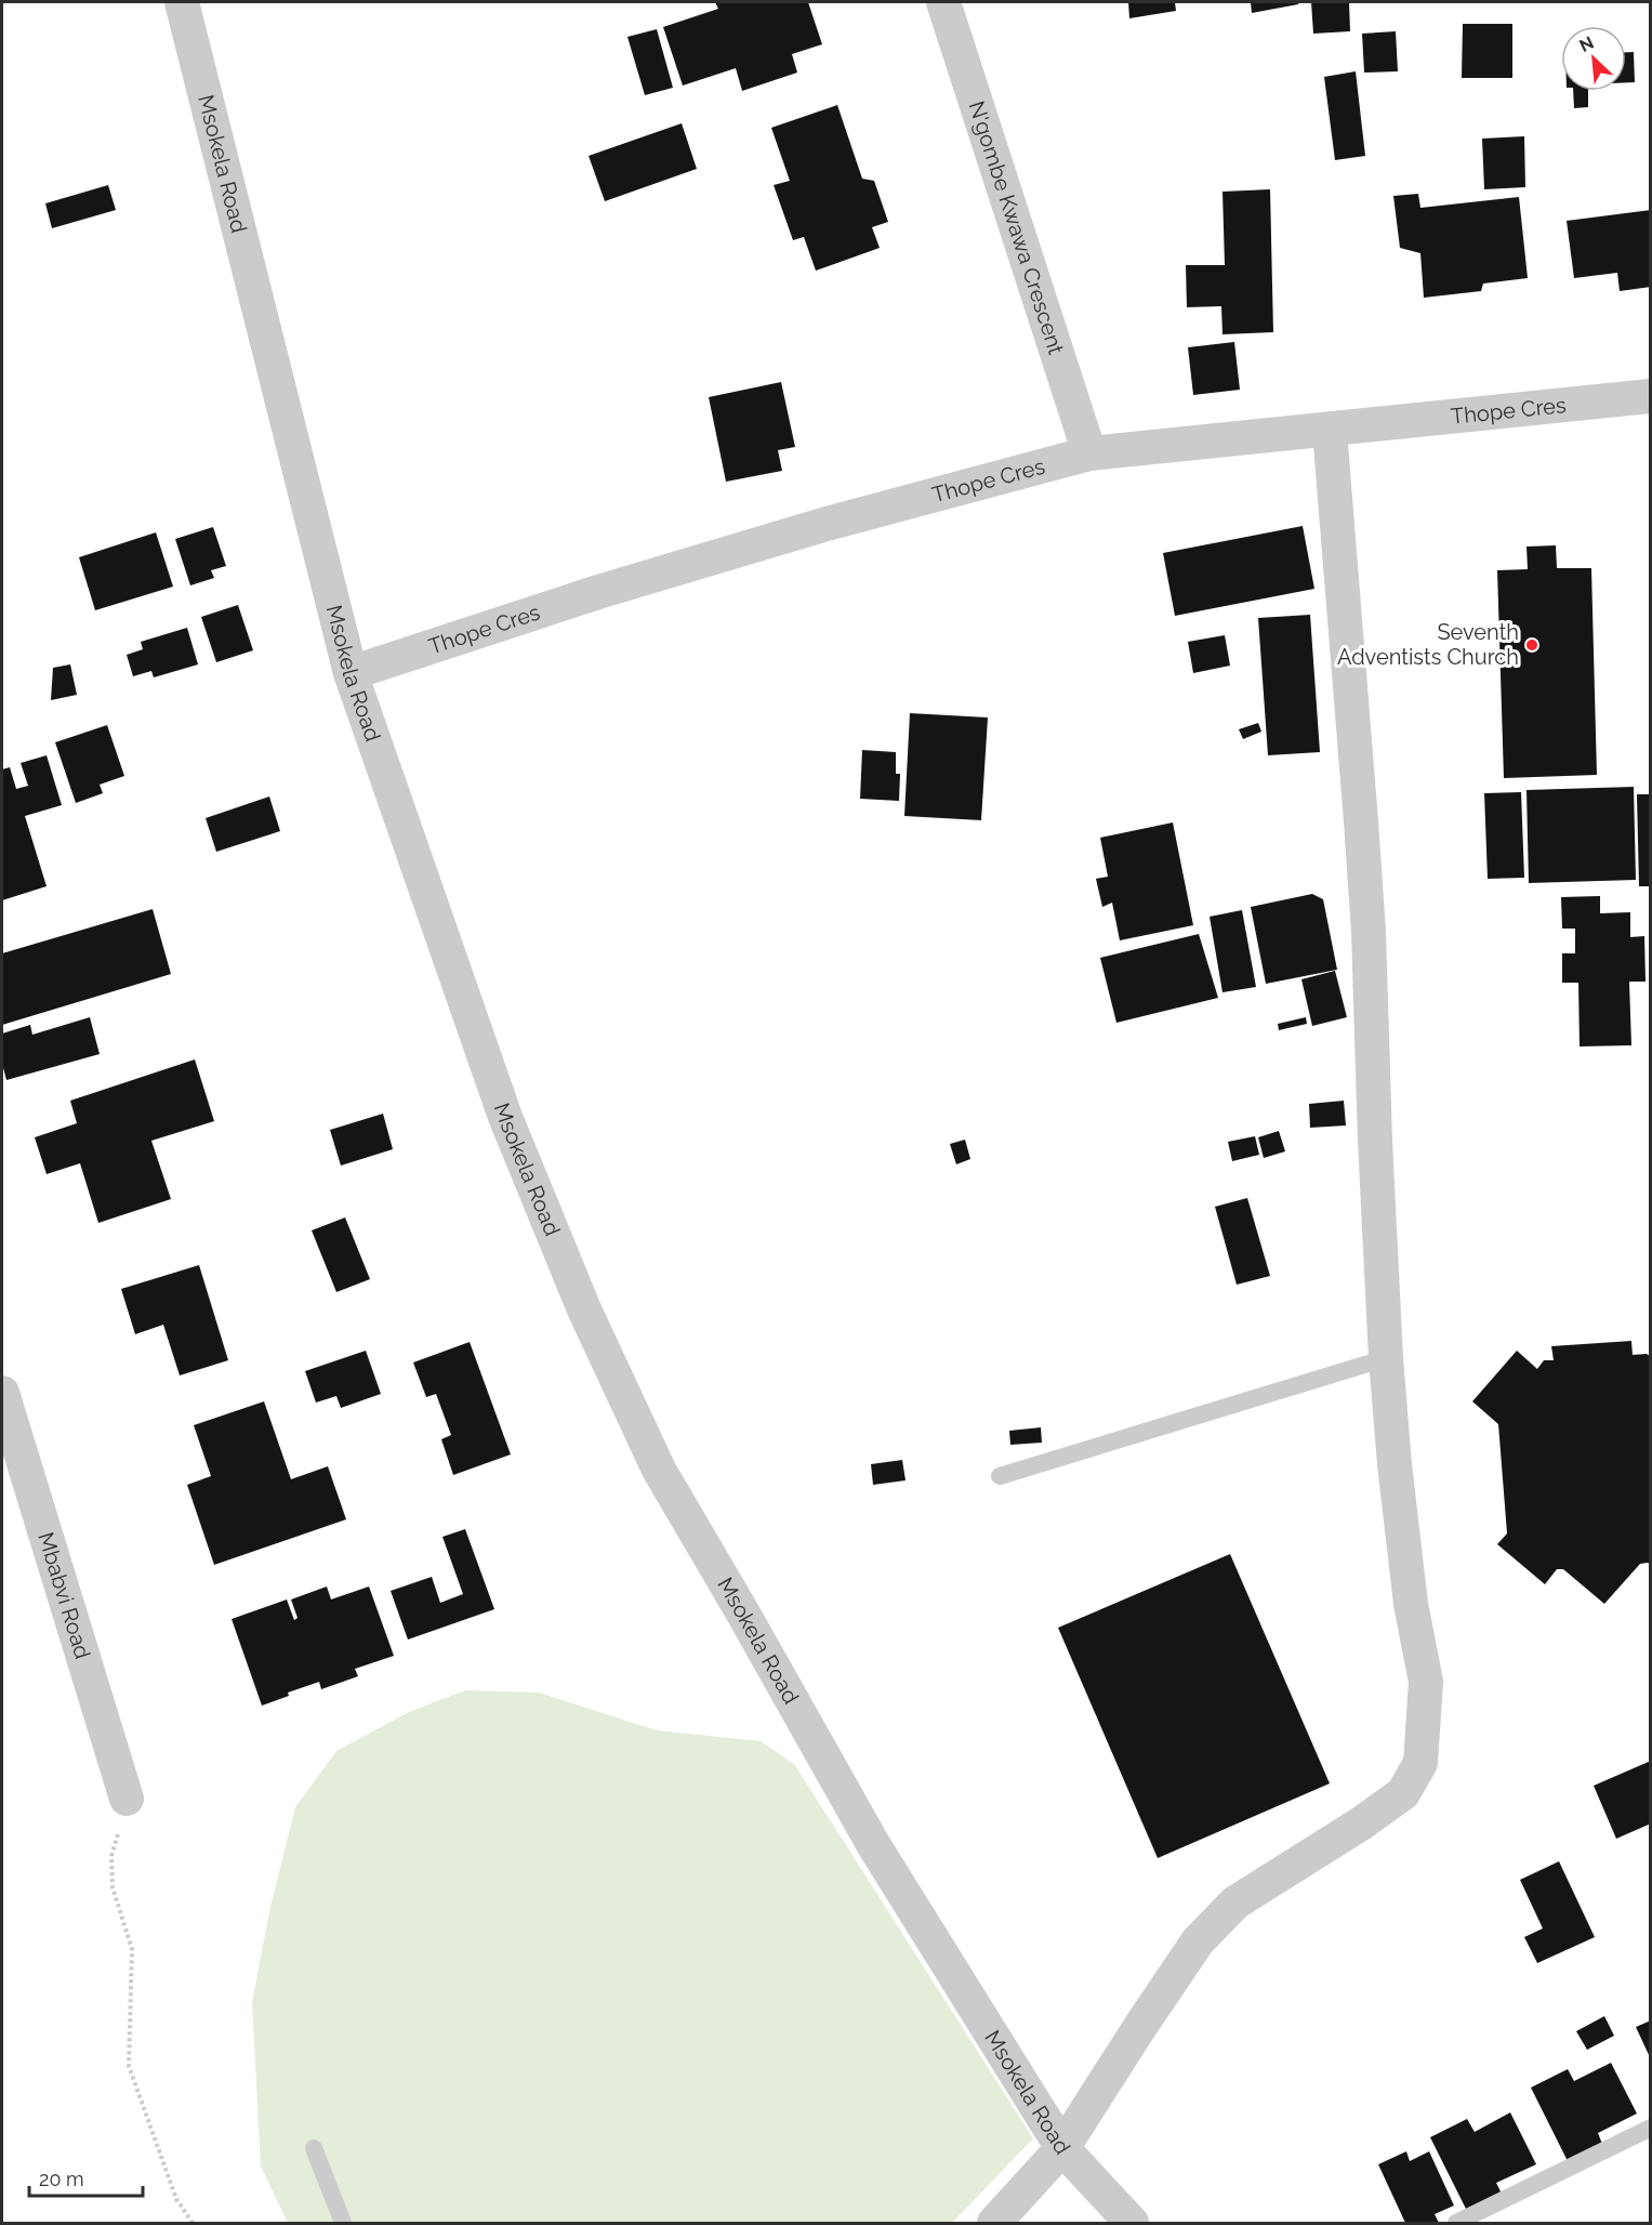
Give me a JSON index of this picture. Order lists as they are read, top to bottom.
{
  "streets": {
    "street": [
      "Msokela Road",
      "N'gombe Kwawa Crescent",
      "Thope Cres",
      "Mbabvi Road"
    ]
  },
  "crossings": [
    ["Msokela Road", "Thope Cres"],
    ["N'gombe Kwawa Crescent", "Thope Cres"]
  ],
  "places": ["Seventh Adventists Church"],
  "scale_bar": "20 m",
  "north": "top left"
}
